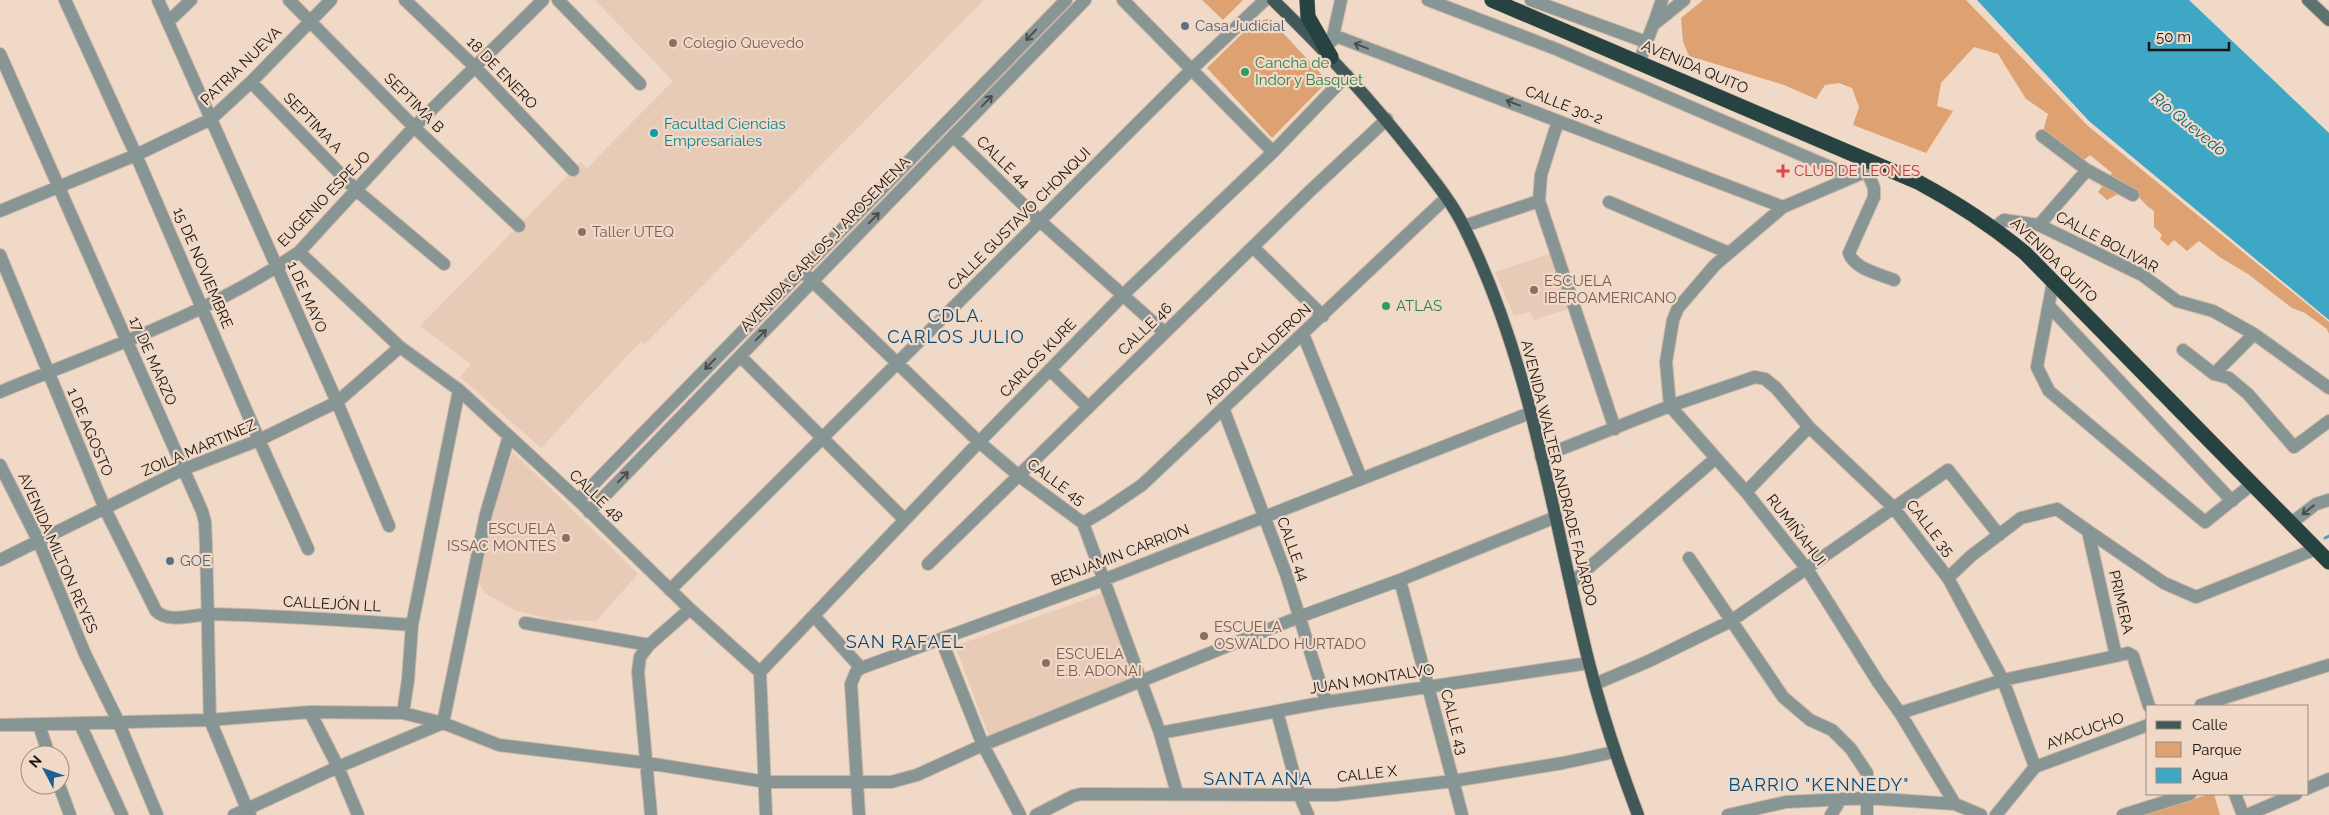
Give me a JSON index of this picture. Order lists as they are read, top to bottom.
{
  "streets": {
    "highway": ["AVENIDA QUITO"],
    "main road": ["AVENIDA WALTER ANDRADE FAJARDO"],
    "street": [
      "PATRIA NUEVA",
      "18 DE ENERO",
      "SEPTIMA B",
      "CALLE 30-2",
      "SEPTIMA A",
      "CALLE 44",
      "EUGENIO ESPEJO",
      "CALLE GUSTAVO CHONQUI",
      "CALLE BOLIVAR",
      "AVENIDA CARLOS J. AROSEMENA",
      "15 DE NOVIEMBRE",
      "1 DE MAYO",
      "CALLE 46",
      "ABDON CALDERON",
      "CARLOS KURE",
      "17 DE MARZO",
      "1 DE AGOSTO",
      "ZOILA MARTINEZ",
      "CALLE 45",
      "CALLE 48",
      "CALLE 35",
      "RUMIÑAHUI",
      "AVENIDA MILTON REYES",
      "BENJAMIN CARRION",
      "PRIMERA",
      "CALLEJÓN LL",
      "JUAN MONTALVO",
      "CALLE 43",
      "AYACUCHO",
      "CALLE X"
    ]
  },
  "crossings": [
    ["PATRIA NUEVA", "SEPTIMA B"],
    ["PATRIA NUEVA", "SEPTIMA A"],
    ["PATRIA NUEVA", "15 DE NOVIEMBRE"],
    ["PATRIA NUEVA", "1 DE MAYO"],
    ["PATRIA NUEVA", "17 DE MARZO"],
    ["AVENIDA QUITO", "CALLE BOLIVAR"],
    ["18 DE ENERO", "EUGENIO ESPEJO"],
    ["SEPTIMA B", "EUGENIO ESPEJO"],
    ["SEPTIMA A", "EUGENIO ESPEJO"],
    ["CALLE 44", "CALLE GUSTAVO CHONQUI"],
    ["CALLE 44", "AVENIDA CARLOS J. AROSEMENA"],
    ["CALLE 44", "CALLE 46"],
    ["CALLE 44", "ABDON CALDERON"],
    ["CALLE 44", "CARLOS KURE"],
    ["CALLE 44", "BENJAMIN CARRION"],
    ["CALLE 44", "JUAN MONTALVO"],
    ["EUGENIO ESPEJO", "15 DE NOVIEMBRE"],
    ["EUGENIO ESPEJO", "1 DE MAYO"],
    ["EUGENIO ESPEJO", "17 DE MARZO"],
    ["EUGENIO ESPEJO", "1 DE AGOSTO"],
    ["EUGENIO ESPEJO", "CALLE 48"],
    ["CALLE GUSTAVO CHONQUI", "CALLE 45"],
    ["CALLE GUSTAVO CHONQUI", "CALLE 48"],
    ["AVENIDA CARLOS J. AROSEMENA", "CALLE 45"],
    ["AVENIDA CARLOS J. AROSEMENA", "CALLE 48"],
    ["15 DE NOVIEMBRE", "ZOILA MARTINEZ"],
    ["1 DE MAYO", "ZOILA MARTINEZ"],
    ["CALLE 46", "AVENIDA WALTER ANDRADE FAJARDO"],
    ["CALLE 46", "CALLE 45"],
    ["ABDON CALDERON", "AVENIDA WALTER ANDRADE FAJARDO"],
    ["ABDON CALDERON", "CALLE 45"],
    ["CARLOS KURE", "AVENIDA WALTER ANDRADE FAJARDO"],
    ["CARLOS KURE", "CALLE 45"],
    ["CARLOS KURE", "CALLE 48"],
    ["17 DE MARZO", "ZOILA MARTINEZ"],
    ["17 DE MARZO", "CALLEJÓN LL"],
    ["1 DE AGOSTO", "ZOILA MARTINEZ"],
    ["1 DE AGOSTO", "CALLEJÓN LL"],
    ["ZOILA MARTINEZ", "CALLE 48"],
    ["ZOILA MARTINEZ", "AVENIDA MILTON REYES"],
    ["AVENIDA WALTER ANDRADE FAJARDO", "BENJAMIN CARRION"],
    ["AVENIDA WALTER ANDRADE FAJARDO", "JUAN MONTALVO"],
    ["AVENIDA WALTER ANDRADE FAJARDO", "CALLE X"],
    ["CALLE 45", "BENJAMIN CARRION"],
    ["CALLE 45", "JUAN MONTALVO"],
    ["CALLE 45", "CALLE X"],
    ["CALLE 35", "RUMIÑAHUI"],
    ["CALLE 35", "PRIMERA"],
    ["CALLE 35", "AYACUCHO"],
    ["RUMIÑAHUI", "PRIMERA"],
    ["JUAN MONTALVO", "CALLE 43"],
    ["CALLE 43", "CALLE X"]
  ],
  "districts": [
    "CDLA. CARLOS JULIO",
    "SAN RAFAEL",
    "SANTA ANA",
    "BARRIO \"KENNEDY\""
  ],
  "water": ["Río Quevedo"],
  "places": {
    "other": [
      "Casa Judicial",
      "Colegio Quevedo",
      "Cancha de Indor y Basquet",
      "Facultad Ciencias Empresariales",
      "Taller UTEQ",
      "ESCUELA IBEROAMERICANO",
      "ATLAS",
      "ESCUELA ISSAC MONTES",
      "GOE",
      "ESCUELA OSWALDO HURTADO",
      "ESCUELA E.B. ADONAI"
    ],
    "health": ["CLUB DE LEONES"]
  },
  "legend": ["Calle", "Parque", "Agua"],
  "scale_bar": "50 m",
  "north": "top left"
}
